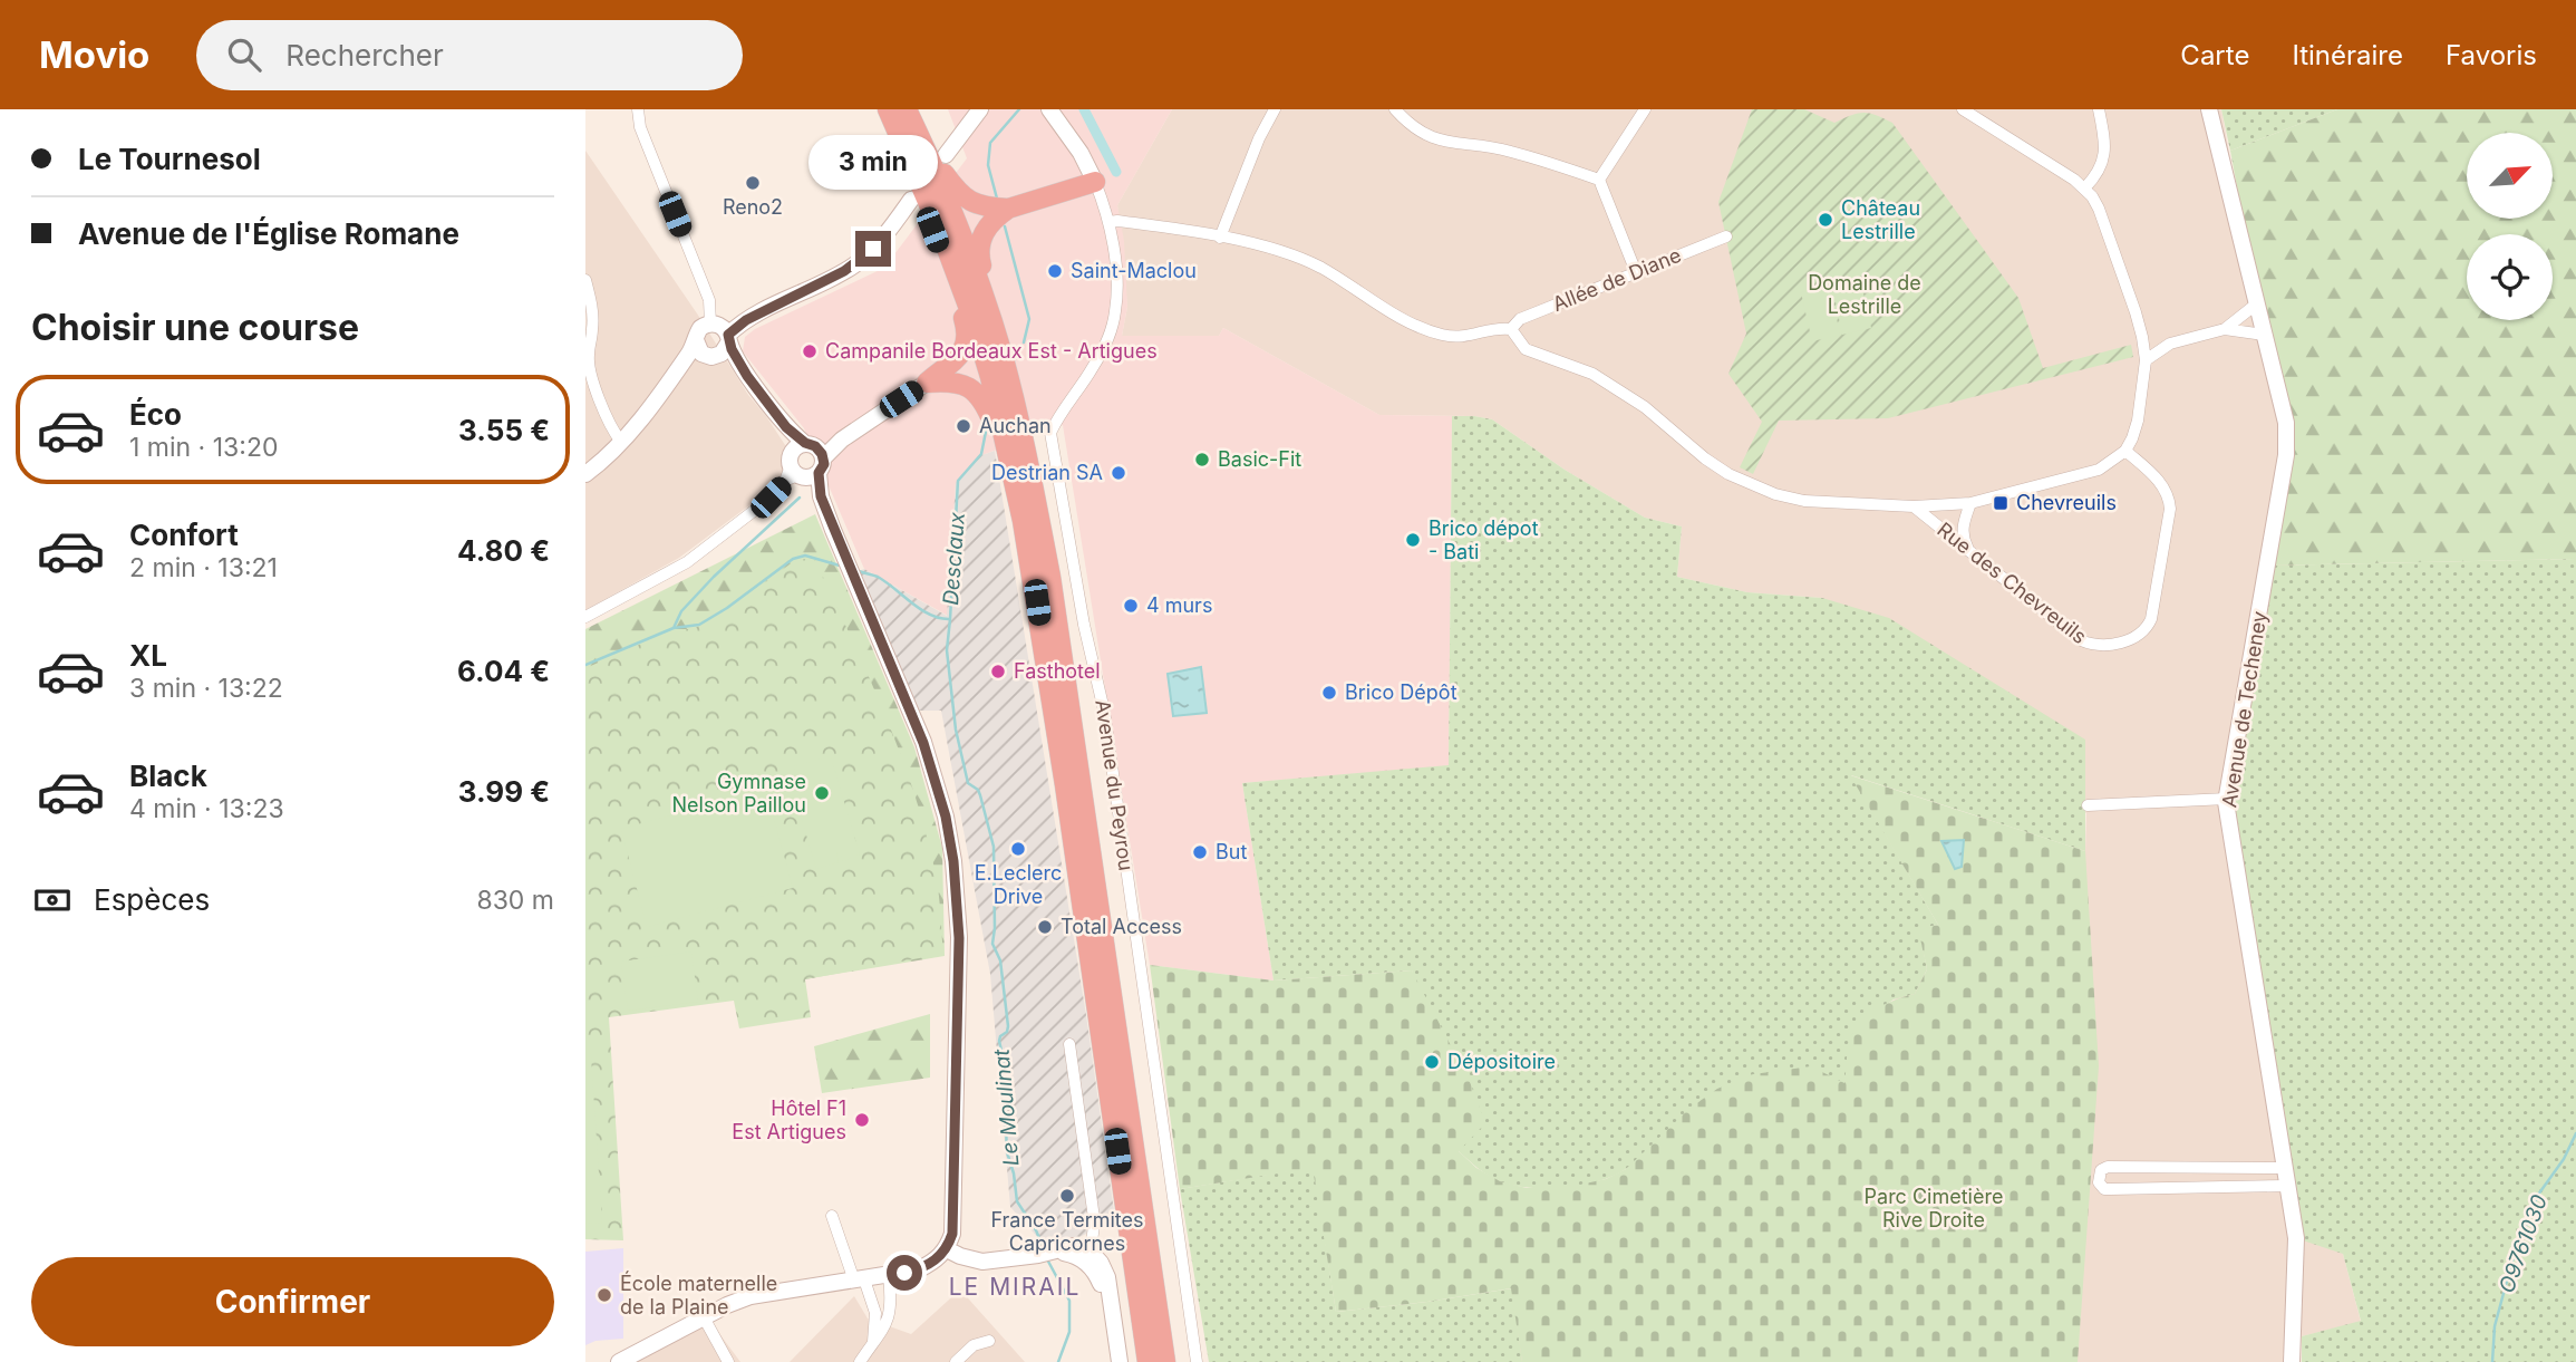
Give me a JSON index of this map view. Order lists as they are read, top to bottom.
{
  "streets": {
    "street": [
      "Allée de Diane",
      "Rue des Chevreuils",
      "Avenue de Techeney",
      "Avenue du Peyrou"
    ]
  },
  "districts": ["LE MIRAIL"],
  "water": ["Desclaux", "Le Moulinat", "O9761030"],
  "parks": ["Domaine de Lestrille", "Parc Cimetière Rive Droite"],
  "places": {
    "other": [
      "Reno2",
      "Château Lestrille",
      "Saint-Maclou",
      "Campanile Bordeaux Est - Artigues",
      "Auchan",
      "Basic-Fit",
      "Destrian SA",
      "Brico dépot - Bati",
      "4 murs",
      "Fasthotel",
      "Brico Dépôt",
      "Gymnase Nelson Paillou",
      "E.Leclerc Drive",
      "But",
      "Total Access",
      "Dépositoire",
      "Hôtel F1 Est Artigues",
      "France Termites Capricornes",
      "École maternelle de la Plaine"
    ],
    "transit": ["Chevreuils"]
  },
  "north": "top right",
  "page": {
    "header": "Movio",
    "search": "Rechercher",
    "nav": ["Carte", "Itinéraire", "Favoris"],
    "banner": ["Le Tournesol", "Avenue de l'Église Romane"],
    "bubble": "3 min",
    "heading": "Choisir une course",
    "list": [
      {
        "name": "Éco",
        "note": "1 min · 13:20",
        "value": "3.55 €"
      },
      {
        "name": "Confort",
        "note": "2 min · 13:21",
        "value": "4.80 €"
      },
      {
        "name": "XL",
        "note": "3 min · 13:22",
        "value": "6.04 €"
      },
      {
        "name": "Black",
        "note": "4 min · 13:23",
        "value": "3.99 €"
      }
    ],
    "pay": ["Espèces", "830 m"],
    "buttons": "Confirmer"
  }
}
